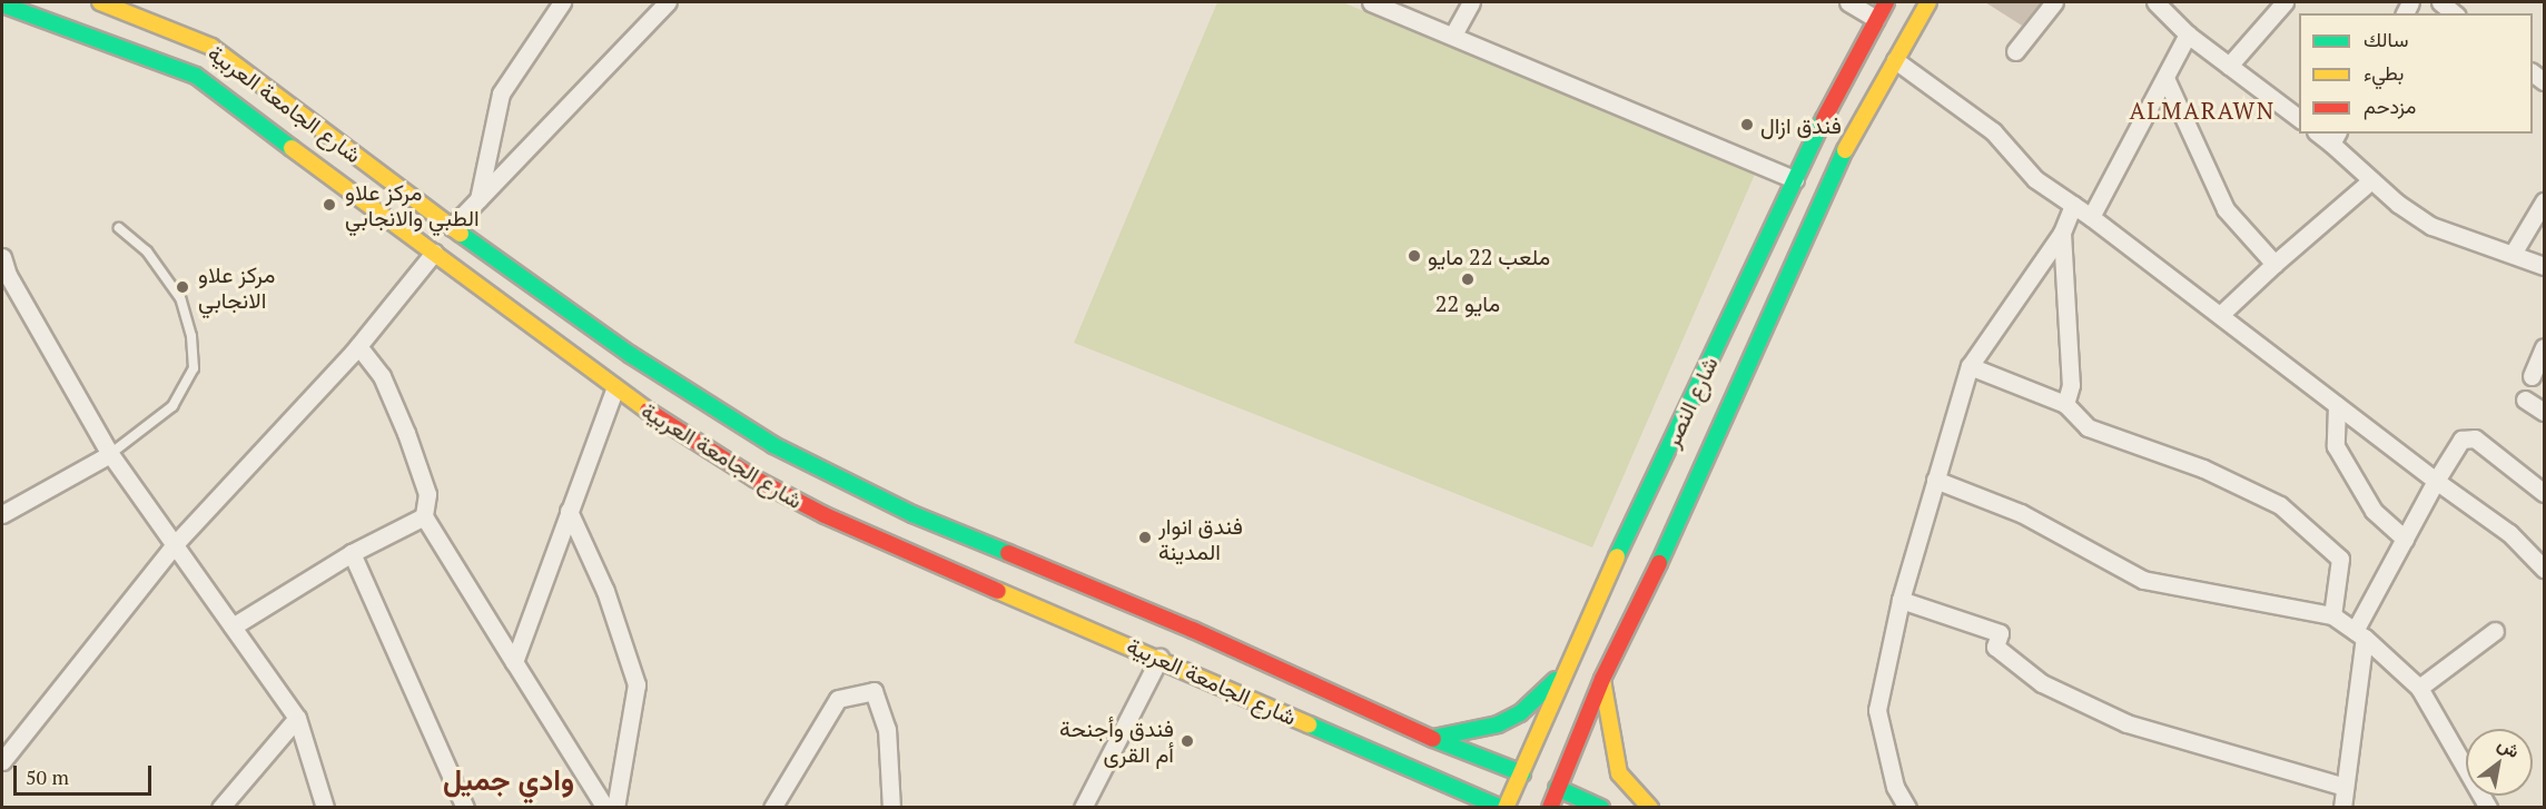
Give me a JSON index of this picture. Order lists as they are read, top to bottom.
{
  "streets": {
    "main road": ["شارع الجامعة العربية", "شارع النصر"]
  },
  "crossings": [
    ["شارع الجامعة العربية", "شارع النصر"]
  ],
  "districts": ["ALMARAWN", "وادي جميل"],
  "places": [
    "فندق ازال",
    "مركز علاو الطبي والانجابي",
    "ملعب 22 مايو",
    "22 مايو",
    "مركز علاو الانجابي",
    "فندق انوار المدينة",
    "فندق وأجنحة أم القرى"
  ],
  "legend": ["سالك", "بطيء", "مزدحم"],
  "scale_bar": "50 m",
  "north": "top right"
}
